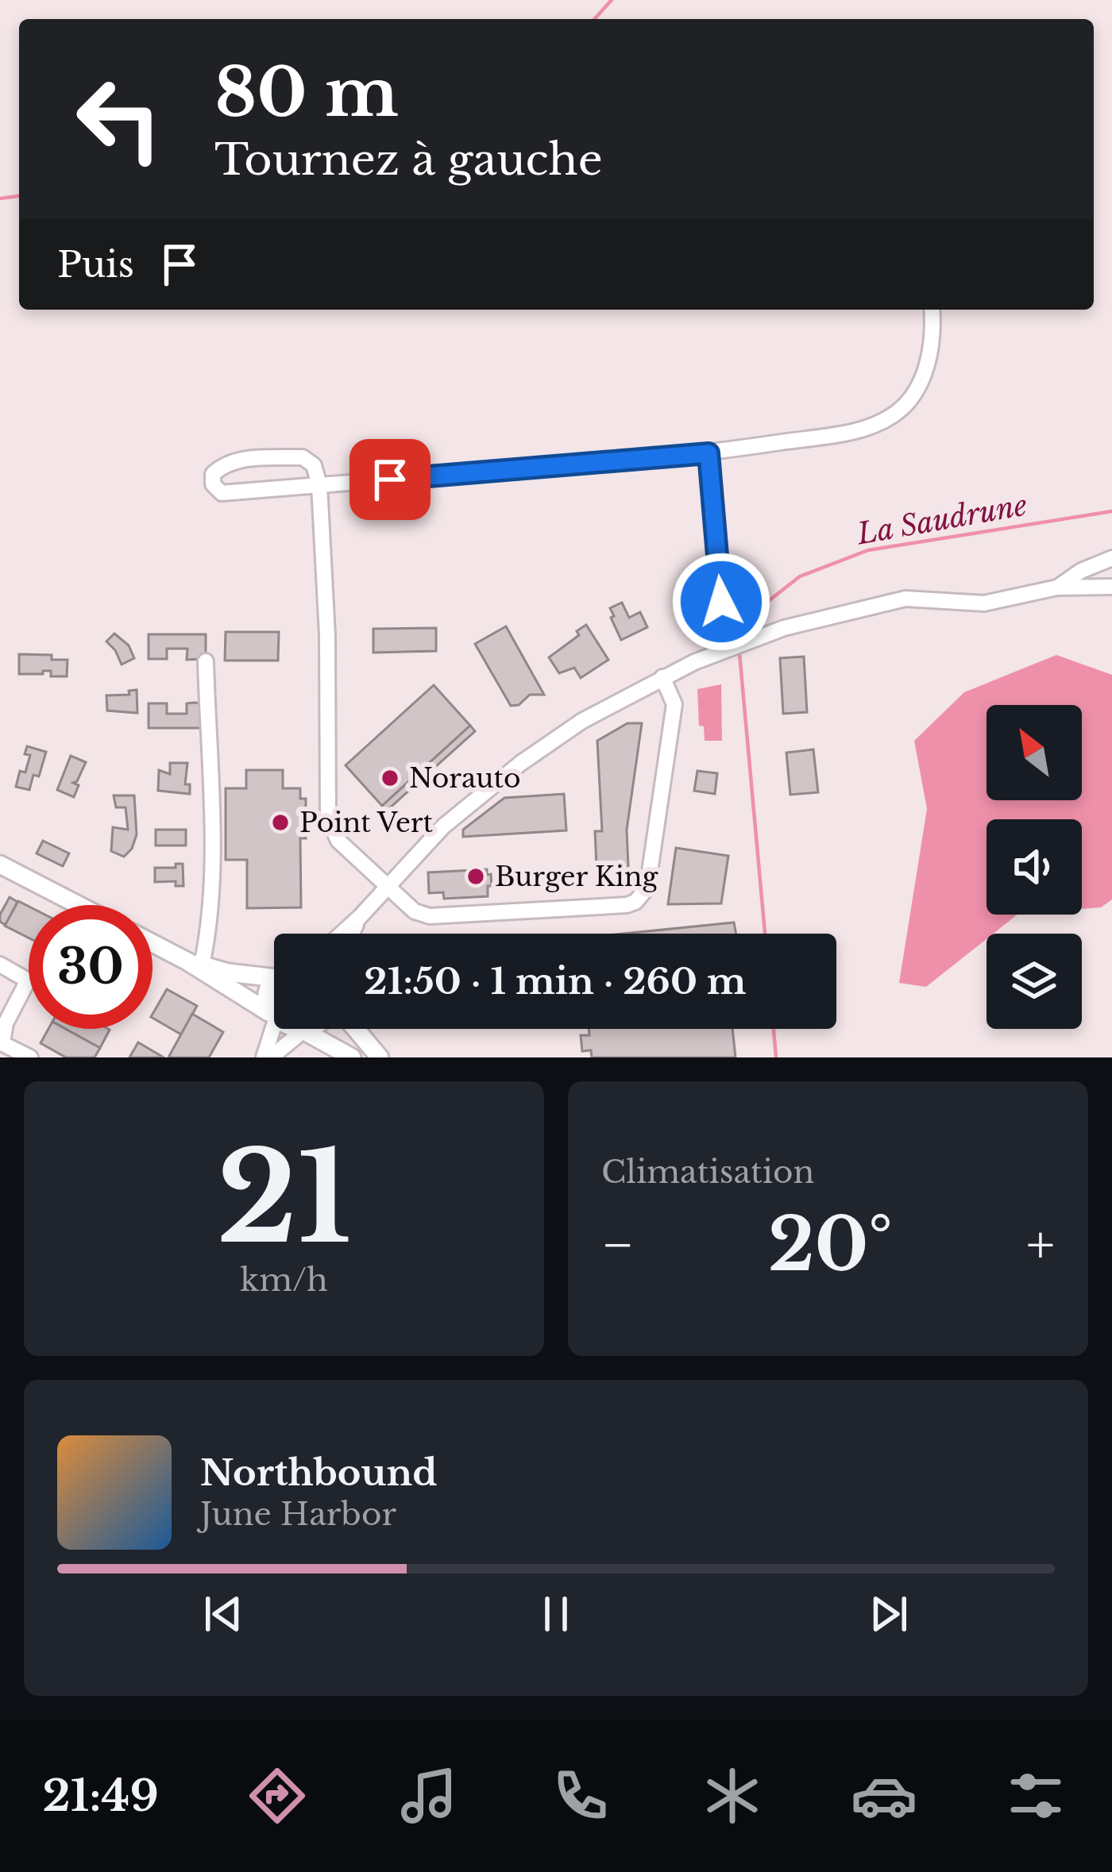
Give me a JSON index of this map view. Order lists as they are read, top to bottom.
{
  "water": ["La Saudrune"],
  "places": ["Norauto", "Point Vert", "Burger King"],
  "north": "top left",
  "page": {
    "turn": ["80 m", "Tournez à gauche"],
    "then": "Puis",
    "limit": "30",
    "trip": "21:50 · 1 min · 260 m",
    "tile": [
      ["21", "km/h"],
      "Climatisation"
    ],
    "heat": ["−", "20°", "+"],
    "song": ["Northbound", "June Harbor"],
    "tabs": "21:49"
  }
}
